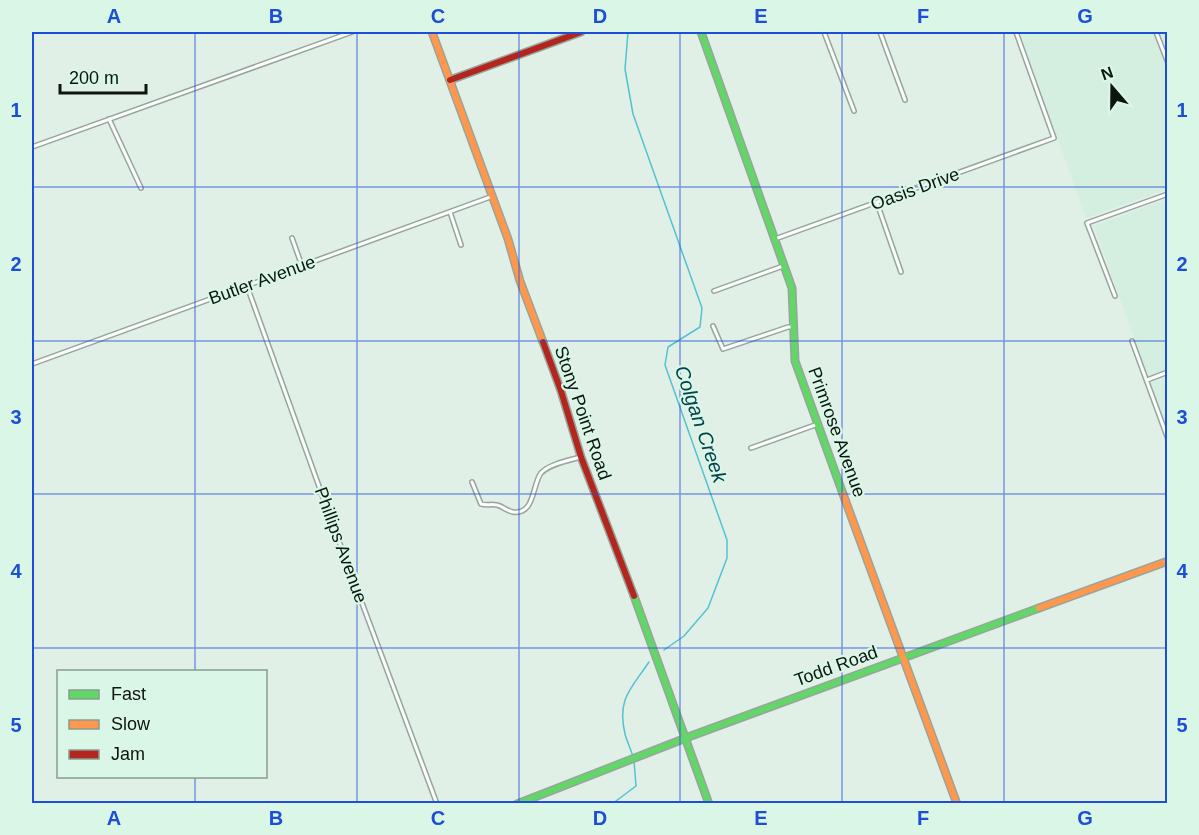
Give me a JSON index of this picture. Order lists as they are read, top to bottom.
{
  "streets": {
    "main road": ["Stony Point Road", "Primrose Avenue", "Todd Road"],
    "street": ["Oasis Drive", "Butler Avenue", "Phillips Avenue"]
  },
  "crossings": [
    ["Oasis Drive", "Primrose Avenue"],
    ["Butler Avenue", "Stony Point Road"],
    ["Butler Avenue", "Phillips Avenue"],
    ["Stony Point Road", "Todd Road"],
    ["Primrose Avenue", "Todd Road"]
  ],
  "water": ["Colgan Creek"],
  "legend": ["Fast", "Slow", "Jam"],
  "scale_bar": "200 m",
  "north": "top",
  "grid": {
    "columns": [
      "A",
      "B",
      "C",
      "D",
      "E",
      "F",
      "G"
    ],
    "rows": [
      "1",
      "2",
      "3",
      "4",
      "5"
    ]
  }
}
